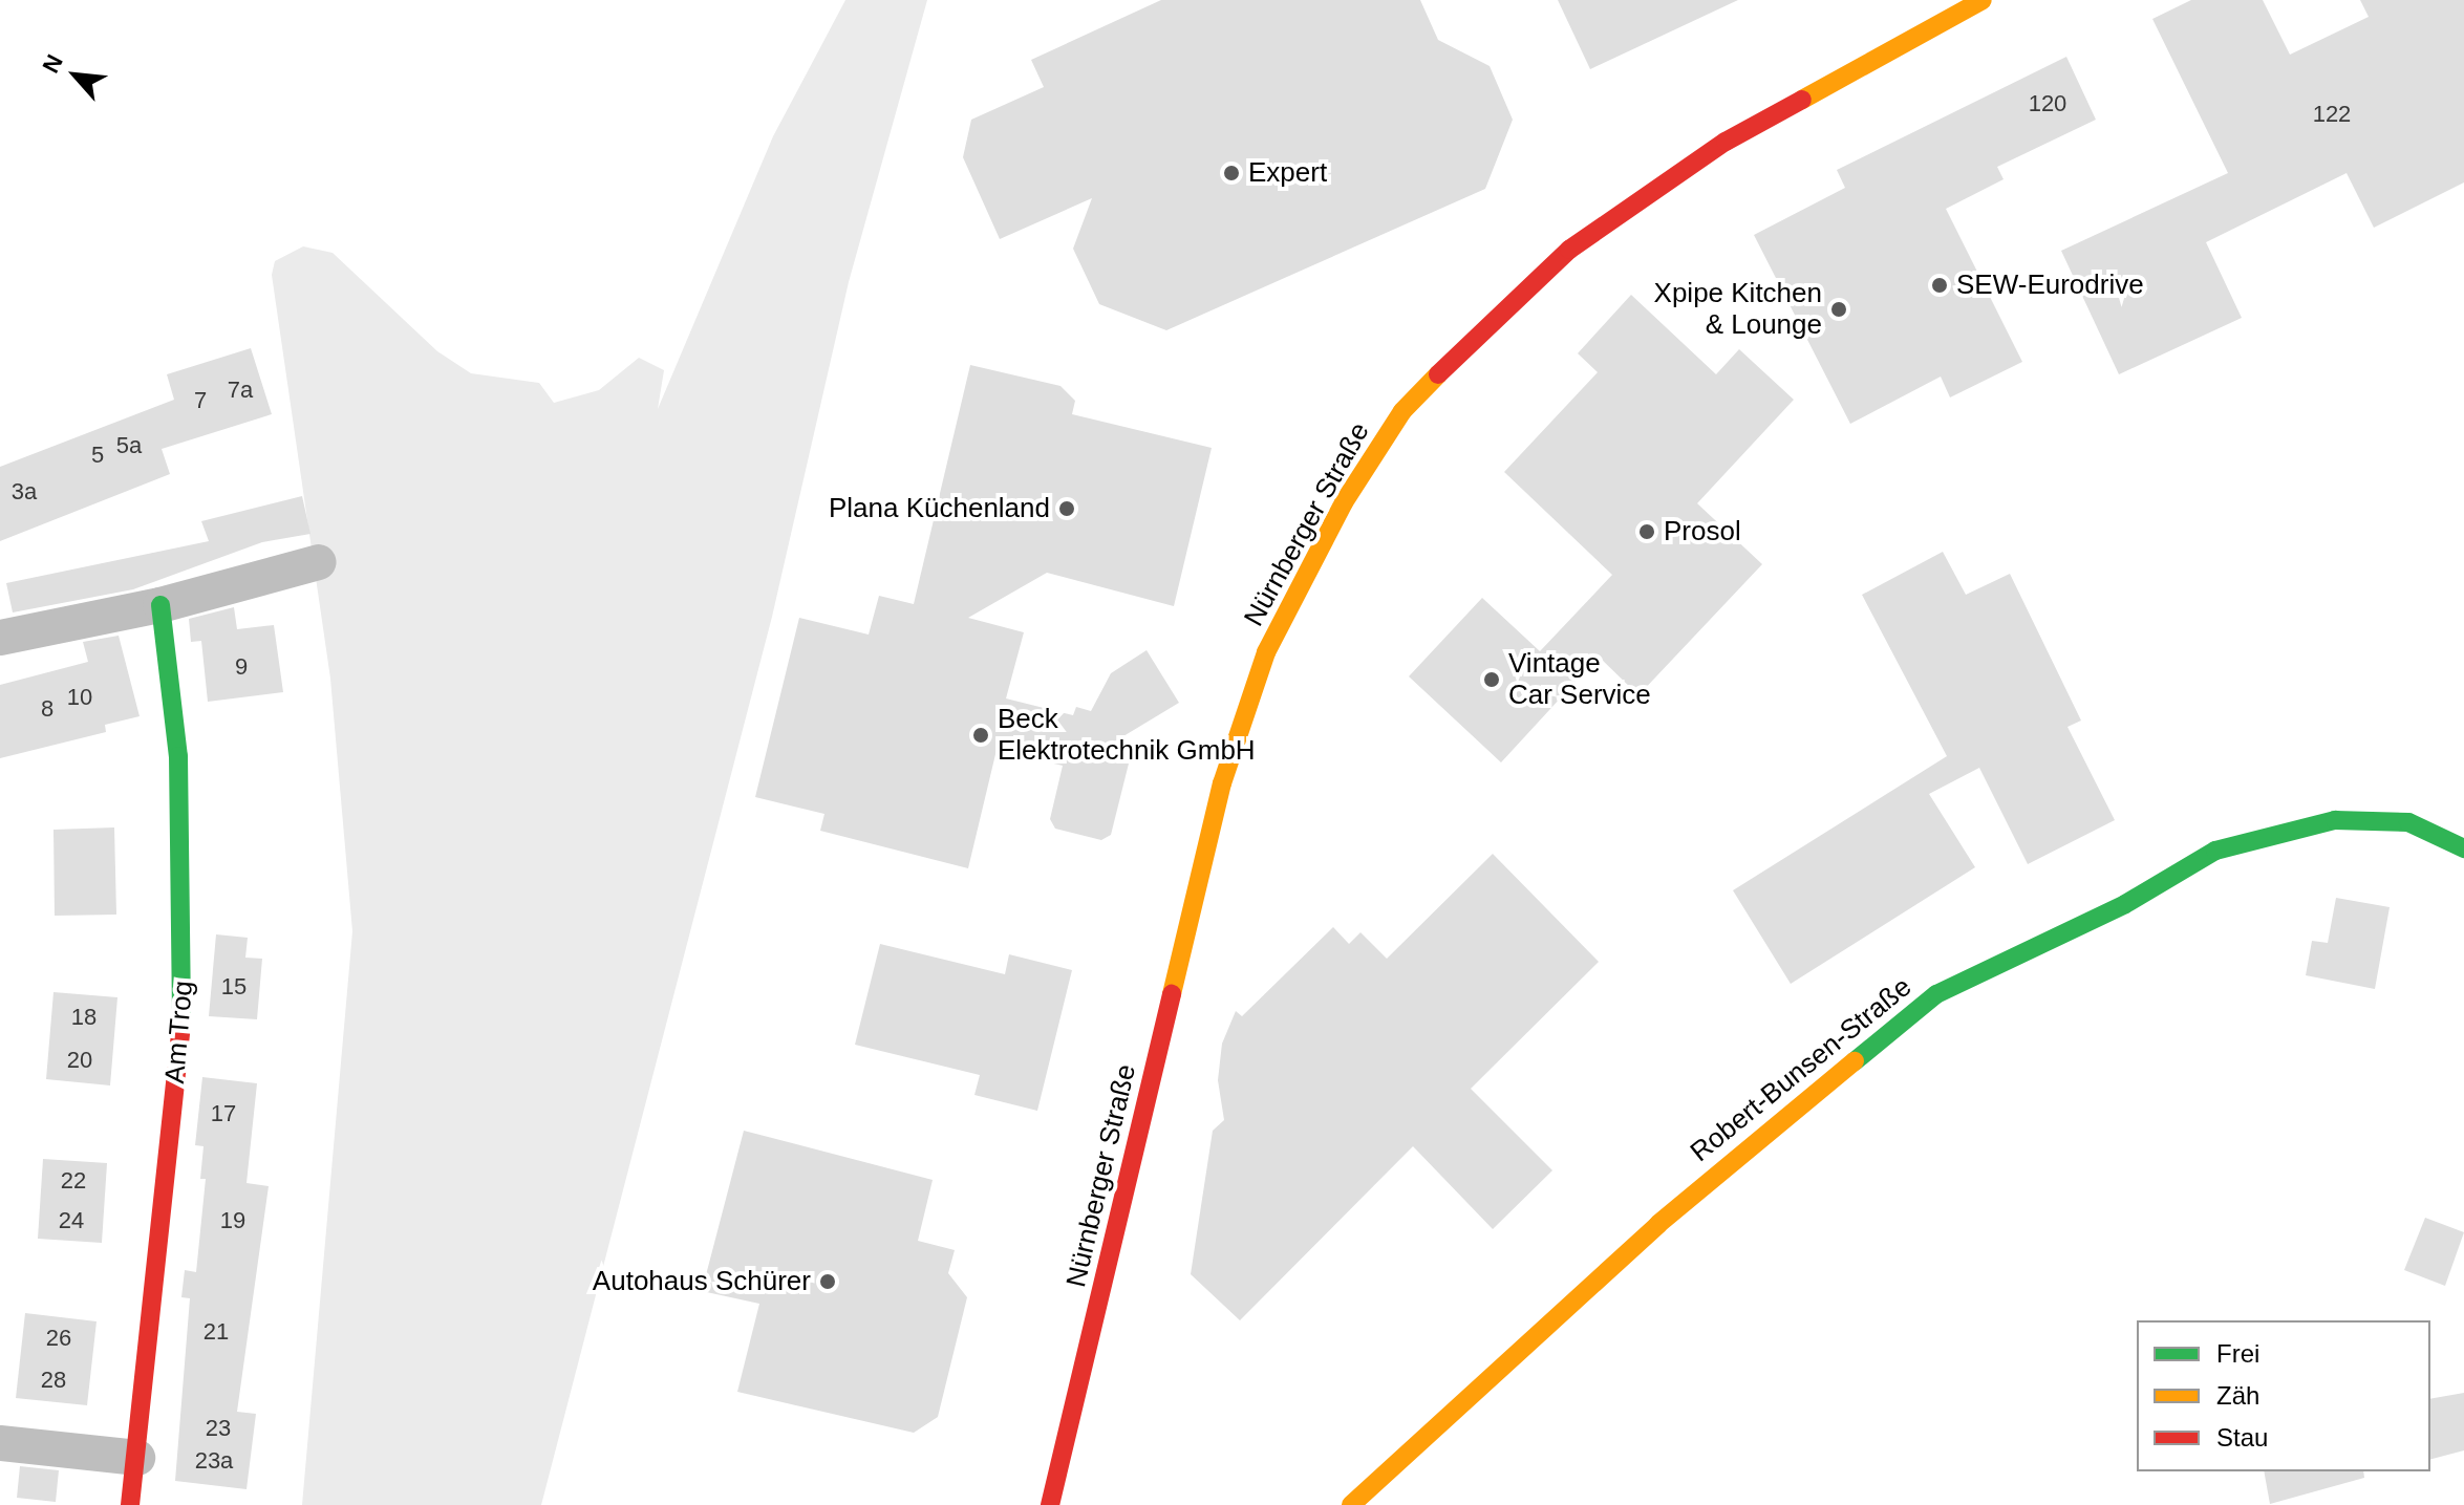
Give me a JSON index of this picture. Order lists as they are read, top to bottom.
{
  "streets": {
    "street": ["Nürnberger Straße", "Am Trog", "Robert-Bunsen-Straße"]
  },
  "places": [
    "Expert",
    "SEW-Eurodrive",
    "Xpipe Kitchen & Lounge",
    "Plana Küchenland",
    "Prosol",
    "Vintage Car Service",
    "Beck Elektrotechnik GmbH",
    "Autohaus Schürer"
  ],
  "house_numbers": [
    "120",
    "122",
    "7a",
    "7",
    "5a",
    "5",
    "3a",
    "9",
    "10",
    "8",
    "15",
    "18",
    "20",
    "17",
    "22",
    "24",
    "19",
    "21",
    "26",
    "28",
    "23",
    "23a"
  ],
  "legend": ["Frei", "Zäh", "Stau"],
  "north": "top left"
}
